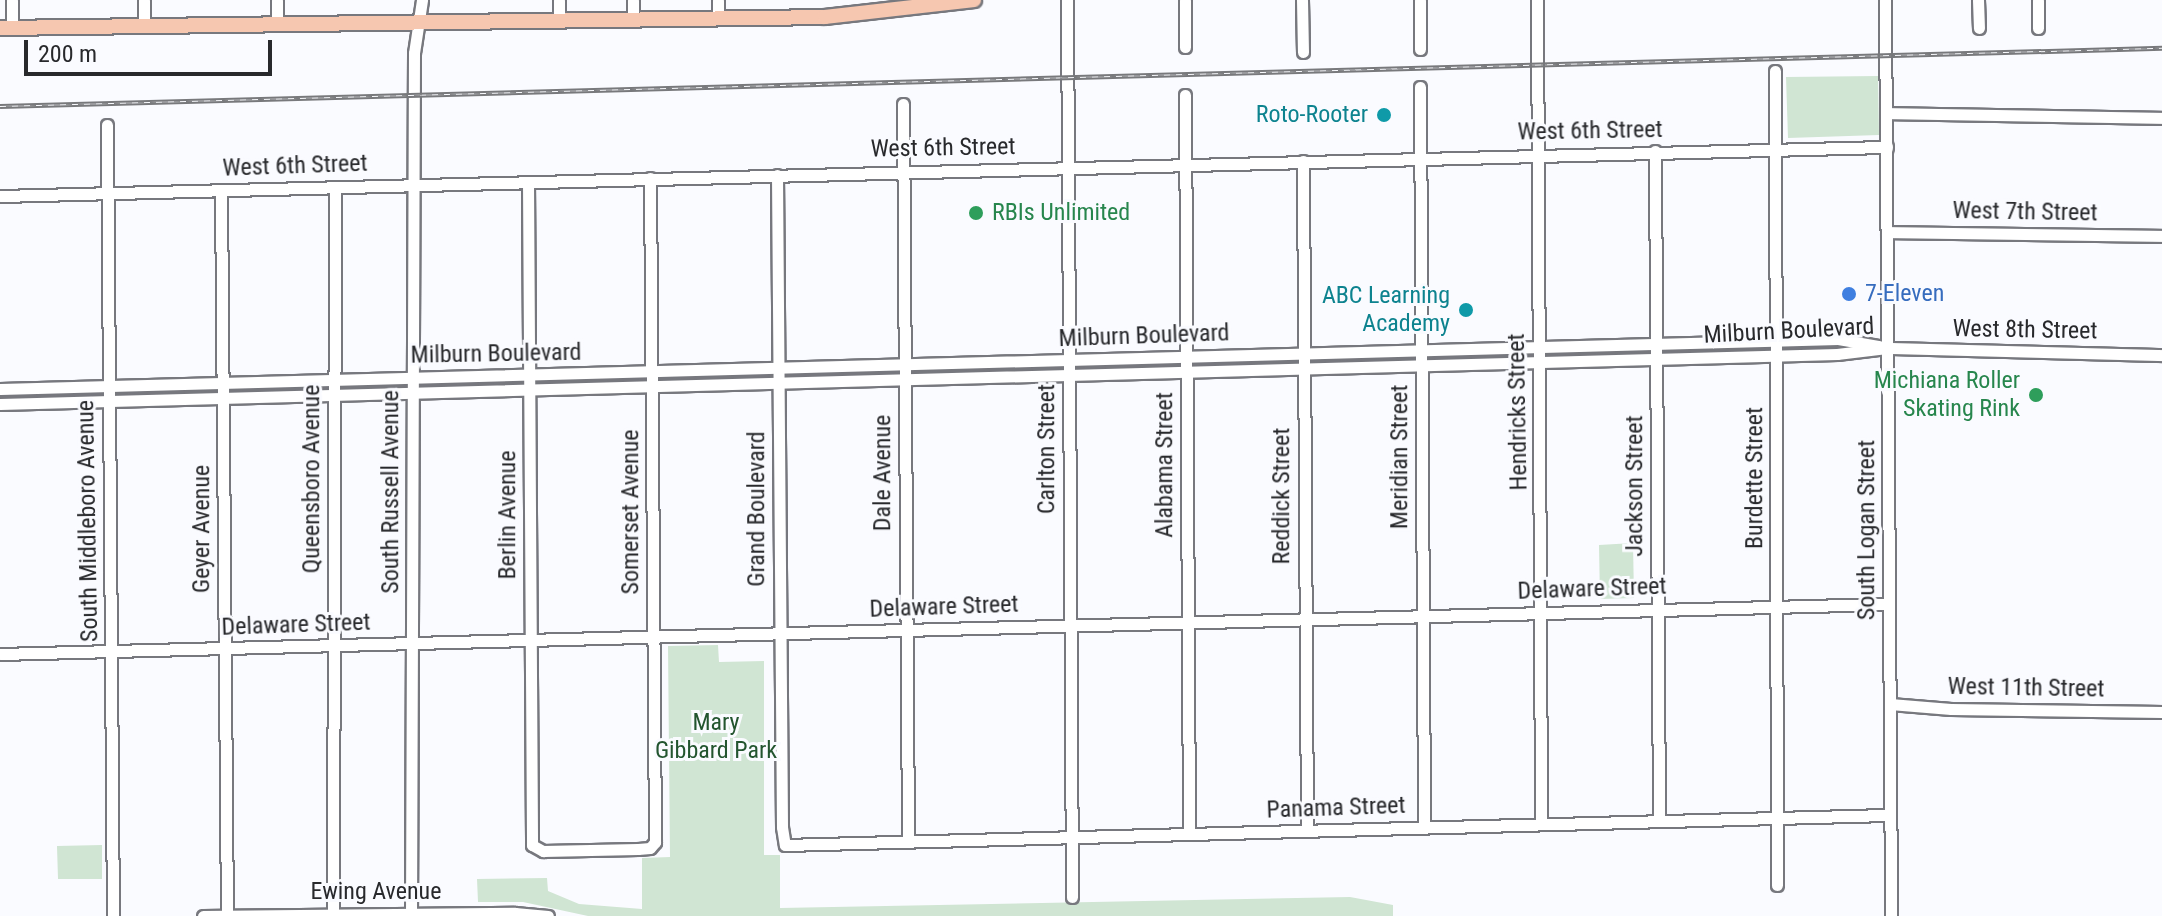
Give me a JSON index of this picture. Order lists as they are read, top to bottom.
{
  "streets": {
    "street": [
      "West 6th Street",
      "West 7th Street",
      "West 8th Street",
      "Milburn Boulevard",
      "Hendricks Street",
      "Carlton Street",
      "Meridian Street",
      "Alabama Street",
      "Dale Avenue",
      "Burdette Street",
      "Queensboro Avenue",
      "Jackson Street",
      "South Russell Avenue",
      "Reddick Street",
      "Grand Boulevard",
      "Somerset Avenue",
      "Berlin Avenue",
      "South Middleboro Avenue",
      "Geyer Avenue",
      "South Logan Street",
      "Delaware Street",
      "West 11th Street",
      "Panama Street",
      "Ewing Avenue"
    ]
  },
  "crossings": [
    ["West 6th Street", "Hendricks Street"],
    ["West 6th Street", "Carlton Street"],
    ["West 6th Street", "Meridian Street"],
    ["West 6th Street", "Alabama Street"],
    ["West 6th Street", "Dale Avenue"],
    ["West 6th Street", "Burdette Street"],
    ["West 6th Street", "Queensboro Avenue"],
    ["West 6th Street", "Jackson Street"],
    ["West 6th Street", "South Russell Avenue"],
    ["West 6th Street", "Reddick Street"],
    ["West 6th Street", "Grand Boulevard"],
    ["West 6th Street", "Somerset Avenue"],
    ["West 6th Street", "Berlin Avenue"],
    ["West 6th Street", "South Middleboro Avenue"],
    ["West 6th Street", "Geyer Avenue"],
    ["West 6th Street", "South Logan Street"],
    ["West 7th Street", "South Logan Street"],
    ["West 8th Street", "Milburn Boulevard"],
    ["West 8th Street", "South Logan Street"],
    ["Milburn Boulevard", "Hendricks Street"],
    ["Milburn Boulevard", "Carlton Street"],
    ["Milburn Boulevard", "Meridian Street"],
    ["Milburn Boulevard", "Alabama Street"],
    ["Milburn Boulevard", "Dale Avenue"],
    ["Milburn Boulevard", "Burdette Street"],
    ["Milburn Boulevard", "Queensboro Avenue"],
    ["Milburn Boulevard", "Jackson Street"],
    ["Milburn Boulevard", "South Russell Avenue"],
    ["Milburn Boulevard", "Reddick Street"],
    ["Milburn Boulevard", "Grand Boulevard"],
    ["Milburn Boulevard", "Somerset Avenue"],
    ["Milburn Boulevard", "Berlin Avenue"],
    ["Milburn Boulevard", "South Middleboro Avenue"],
    ["Milburn Boulevard", "Geyer Avenue"],
    ["Milburn Boulevard", "South Logan Street"],
    ["Hendricks Street", "Delaware Street"],
    ["Hendricks Street", "Panama Street"],
    ["Carlton Street", "Delaware Street"],
    ["Carlton Street", "Panama Street"],
    ["Meridian Street", "Delaware Street"],
    ["Meridian Street", "Panama Street"],
    ["Alabama Street", "Delaware Street"],
    ["Alabama Street", "Panama Street"],
    ["Dale Avenue", "Delaware Street"],
    ["Dale Avenue", "Panama Street"],
    ["Burdette Street", "Delaware Street"],
    ["Burdette Street", "Panama Street"],
    ["Queensboro Avenue", "Delaware Street"],
    ["Queensboro Avenue", "Ewing Avenue"],
    ["Jackson Street", "Delaware Street"],
    ["Jackson Street", "Panama Street"],
    ["South Russell Avenue", "Delaware Street"],
    ["South Russell Avenue", "Ewing Avenue"],
    ["Reddick Street", "Delaware Street"],
    ["Reddick Street", "Panama Street"],
    ["Grand Boulevard", "Delaware Street"],
    ["Grand Boulevard", "Panama Street"],
    ["Somerset Avenue", "Berlin Avenue"],
    ["Somerset Avenue", "Delaware Street"],
    ["Berlin Avenue", "Delaware Street"],
    ["South Middleboro Avenue", "Delaware Street"],
    ["Geyer Avenue", "Delaware Street"],
    ["Geyer Avenue", "Ewing Avenue"],
    ["South Logan Street", "Delaware Street"],
    ["South Logan Street", "West 11th Street"],
    ["South Logan Street", "Panama Street"]
  ],
  "parks": ["Mary Gibbard Park"],
  "places": [
    "Roto-Rooter",
    "RBIs Unlimited",
    "7-Eleven",
    "ABC Learning Academy",
    "Michiana Roller Skating Rink"
  ],
  "scale_bar": "200 m"
}
